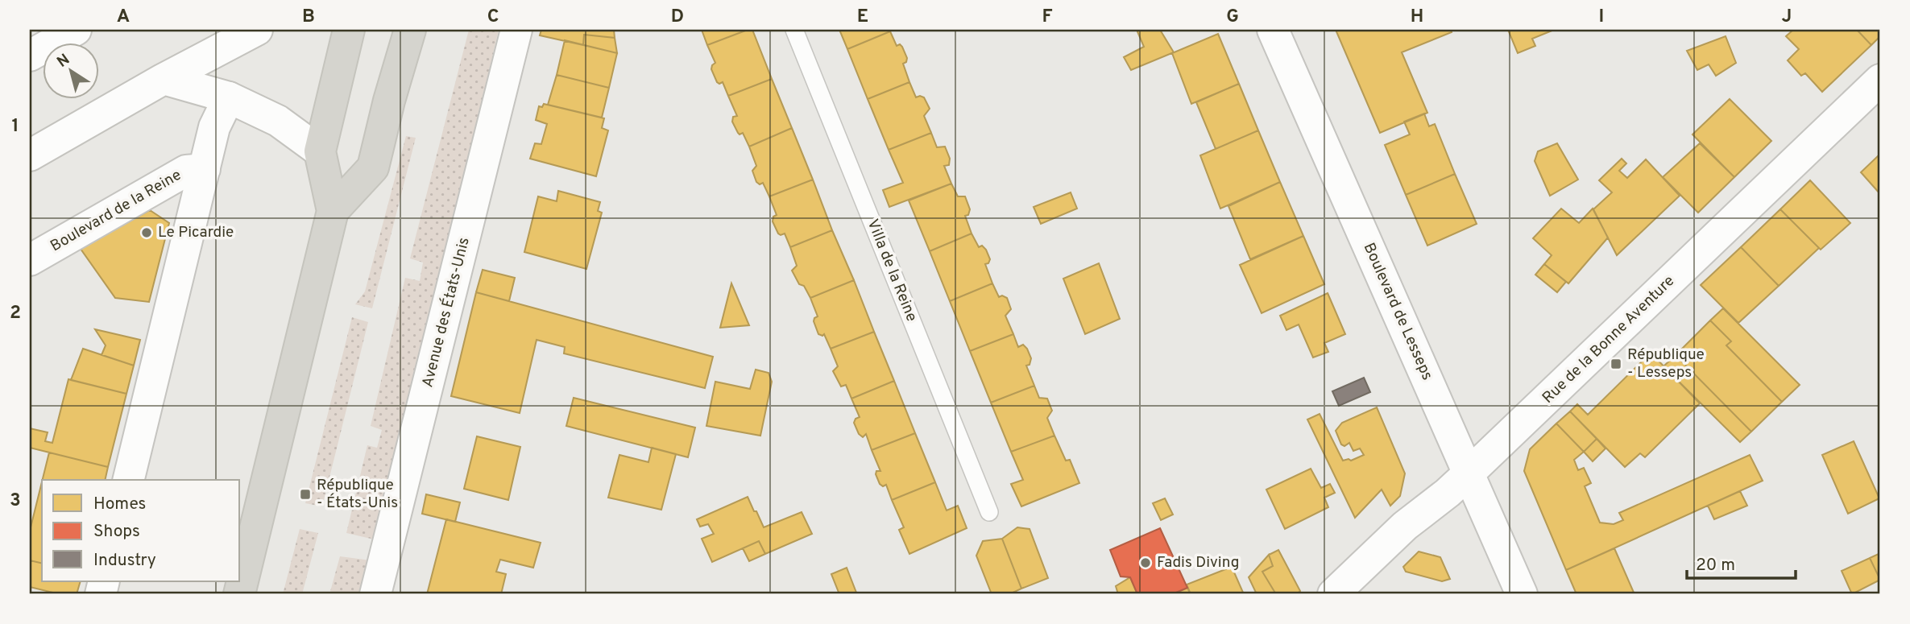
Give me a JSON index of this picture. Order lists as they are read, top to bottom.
{
  "streets": {
    "street": [
      "Boulevard de la Reine",
      "Boulevard de Lesseps",
      "Avenue des États-Unis",
      "Rue de la Bonne Aventure"
    ],
    "lane": ["Villa de la Reine"]
  },
  "crossings": [
    ["Boulevard de Lesseps", "Rue de la Bonne Aventure"]
  ],
  "places": {
    "other": ["Le Picardie", "Fadis Diving"],
    "transit": ["République - Lesseps", "République - États-Unis"]
  },
  "legend": ["Homes", "Shops", "Industry"],
  "scale_bar": "20 m",
  "north": "top left",
  "grid": {
    "columns": [
      "A",
      "B",
      "C",
      "D",
      "E",
      "F",
      "G",
      "H",
      "I",
      "J"
    ],
    "rows": ["1", "2", "3"]
  }
}
